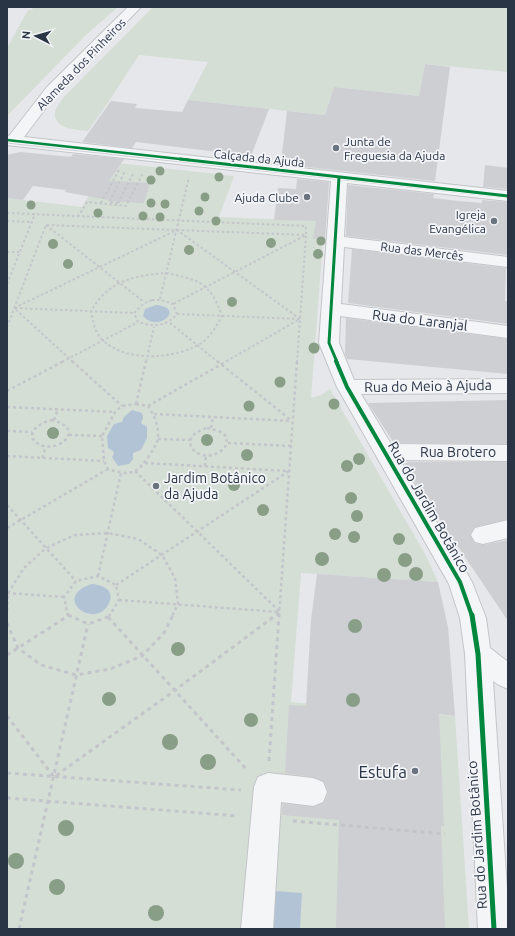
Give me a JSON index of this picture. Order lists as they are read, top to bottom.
{
  "streets": {
    "street": [
      "Alameda dos Pinheiros",
      "Calçada da Ajuda",
      "Rua das Mercês",
      "Rua do Laranjal",
      "Rua do Meio à Ajuda",
      "Rua Brotero",
      "Rua do Jardim Botânico"
    ]
  },
  "crossings": [
    ["Alameda dos Pinheiros", "Calçada da Ajuda"],
    ["Calçada da Ajuda", "Rua do Jardim Botânico"],
    ["Rua das Mercês", "Rua do Jardim Botânico"],
    ["Rua do Laranjal", "Rua do Jardim Botânico"],
    ["Rua do Meio à Ajuda", "Rua do Jardim Botânico"],
    ["Rua Brotero", "Rua do Jardim Botânico"]
  ],
  "places": [
    "Junta de Freguesia da Ajuda",
    "Ajuda Clube",
    "Igreja Evangélica",
    "Jardim Botânico da Ajuda",
    "Estufa"
  ],
  "north": "left"
}
